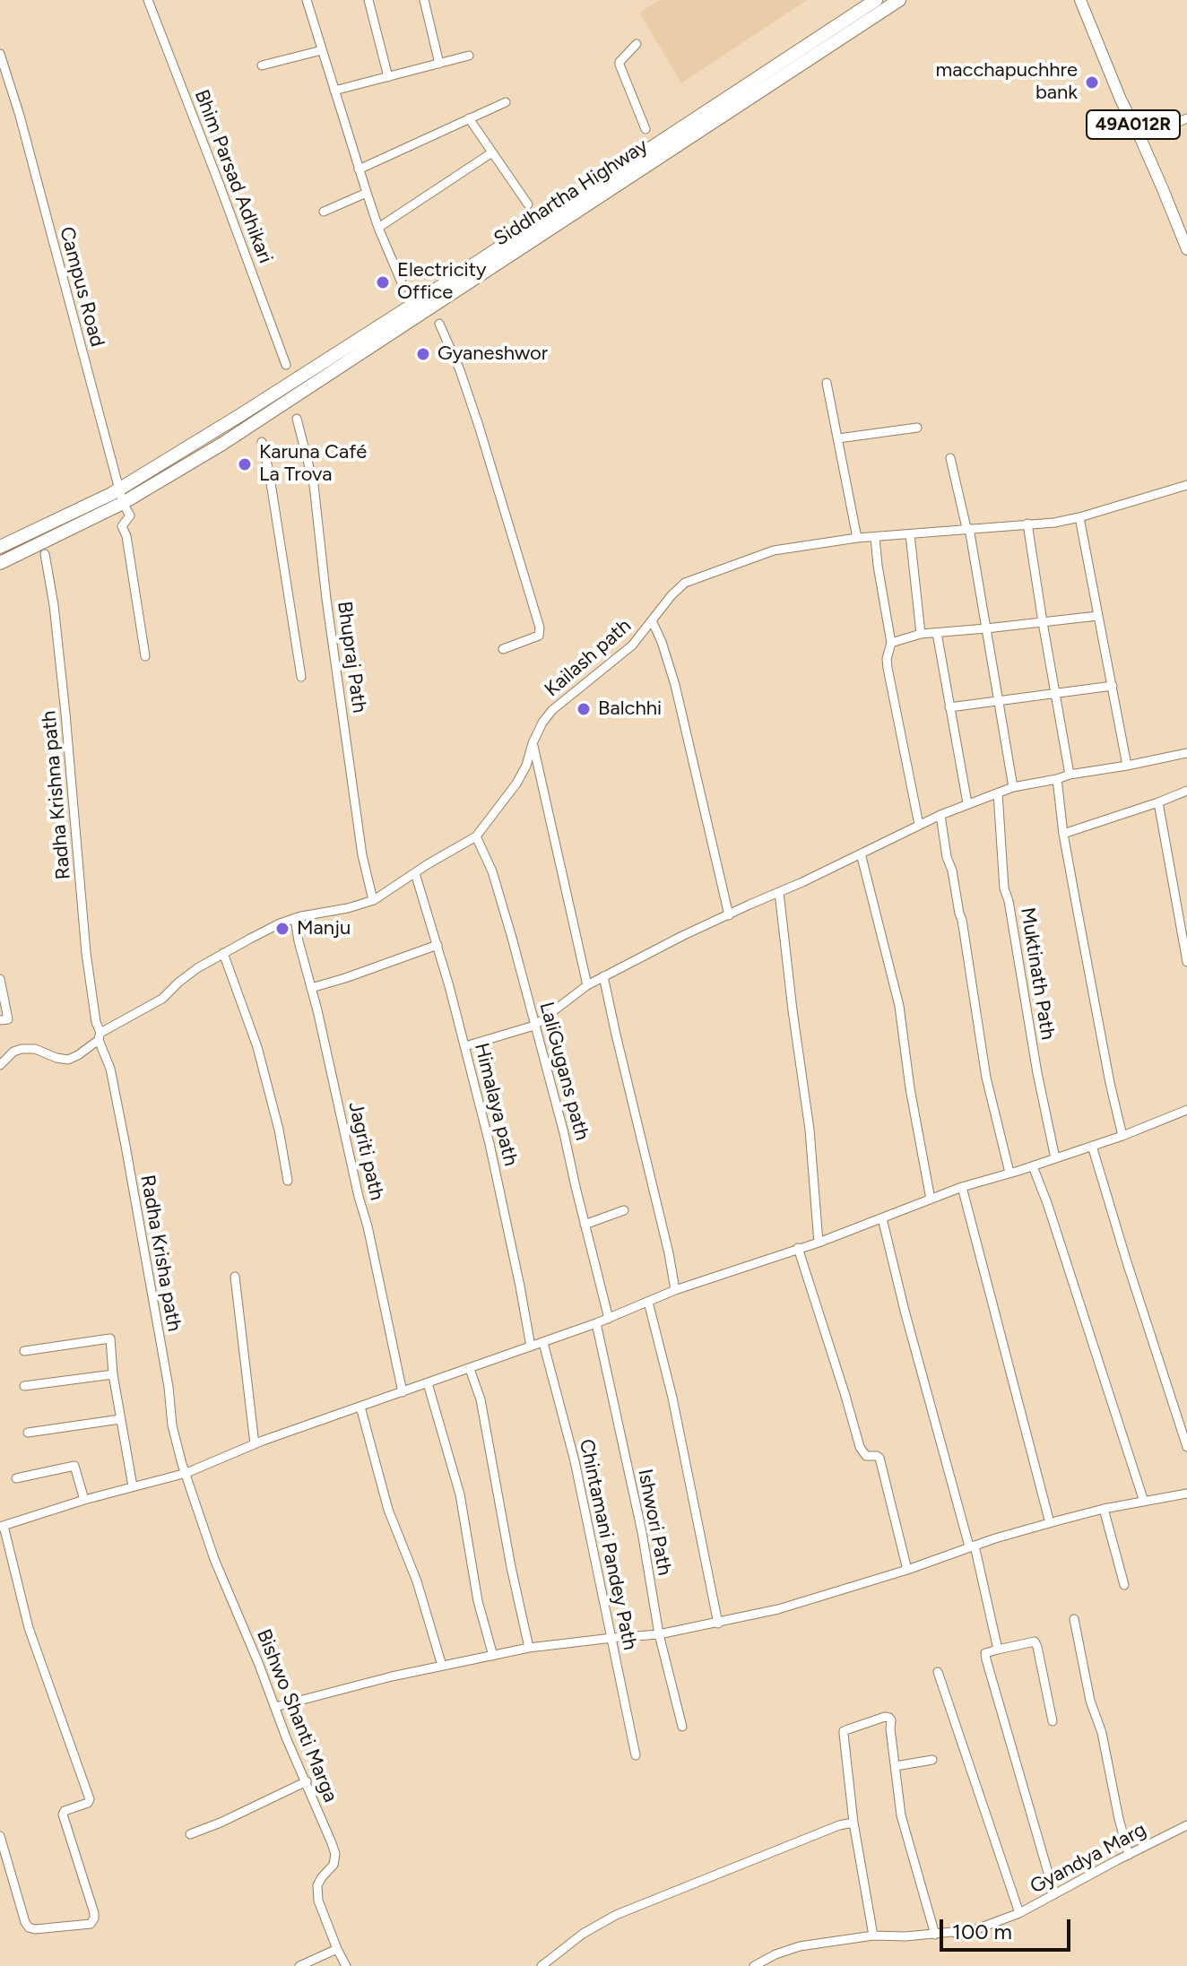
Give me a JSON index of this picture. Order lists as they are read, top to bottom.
{
  "streets": {
    "highway": ["Siddhartha Highway"],
    "main road": ["49A012R"],
    "street": [
      "Bhim Parsad Adhikari",
      "Campus Road",
      "Bhupraj Path",
      "Kailash path",
      "Radha Krishna path",
      "Muktinath Path",
      "LaliGugans path",
      "Himalaya path",
      "Jagriti path",
      "Radha Krisha path",
      "Ishwori Path",
      "Chintamani Pandey Path",
      "Bishwo Shanti Marga",
      "Gyandya Marg"
    ]
  },
  "crossings": [
    ["Siddhartha Highway", "Campus Road"],
    ["Bhupraj Path", "Kailash path"],
    ["Kailash path", "Radha Krishna path"],
    ["Kailash path", "LaliGugans path"],
    ["Kailash path", "Himalaya path"],
    ["Kailash path", "Jagriti path"],
    ["Kailash path", "Radha Krisha path"],
    ["Radha Krishna path", "Radha Krisha path"],
    ["Radha Krisha path", "Bishwo Shanti Marga"]
  ],
  "places": [
    "macchapuchhre bank",
    "Electricity Office",
    "Gyaneshwor",
    "Karuna Café La Trova",
    "Balchhi",
    "Manju"
  ],
  "scale_bar": "100 m"
}
